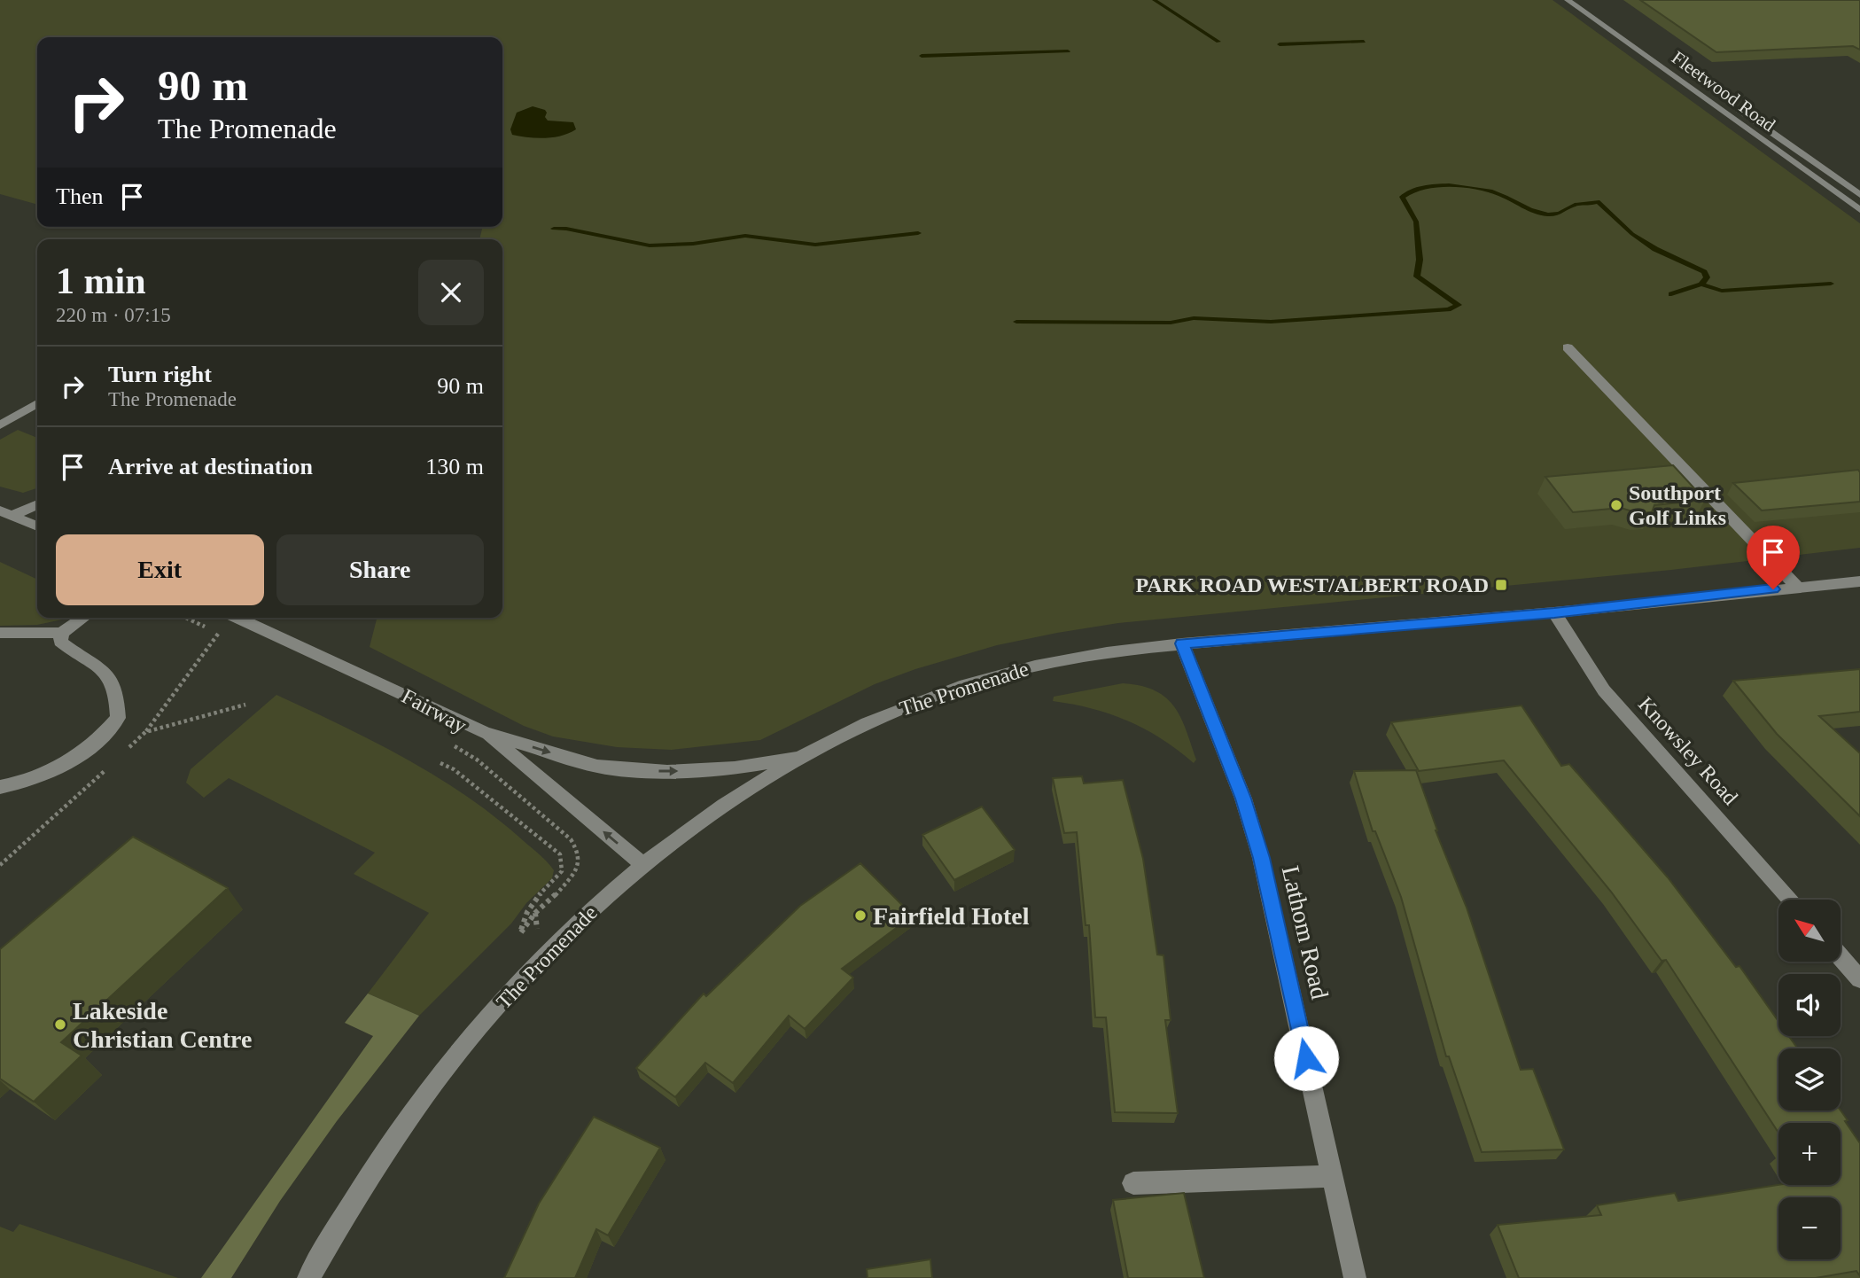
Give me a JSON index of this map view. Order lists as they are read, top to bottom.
{
  "streets": {
    "street": [
      "Fleetwood Road",
      "The Promenade",
      "Fairway",
      "Knowsley Road",
      "Lathom Road"
    ]
  },
  "crossings": [
    ["The Promenade", "Fairway"],
    ["The Promenade", "Knowsley Road"],
    ["The Promenade", "Lathom Road"]
  ],
  "places": {
    "other": ["Southport Golf Links", "Fairfield Hotel", "Lakeside Christian Centre"],
    "transit": ["PARK ROAD WEST/ALBERT ROAD"]
  },
  "north": "top left",
  "page": {
    "turn": ["90 m", "The Promenade"],
    "then": "Then",
    "heading": ["1 min", "220 m · 07:15"],
    "list": [
      {
        "name": "Turn right",
        "note": "The Promenade",
        "value": "90 m"
      },
      {
        "name": "Arrive at destination",
        "value": "130 m"
      }
    ],
    "buttons": ["Exit", "Share"],
    "map_buttons": ["+", "−"]
  }
}
